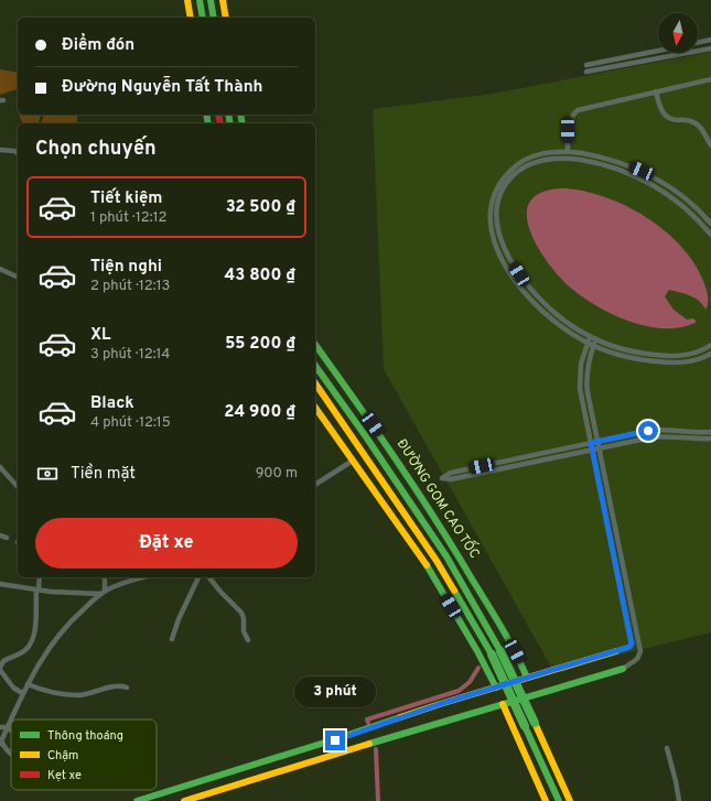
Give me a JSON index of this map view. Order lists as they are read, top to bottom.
{
  "streets": {
    "main road": ["ĐƯỜNG GOM CAO TỐC"]
  },
  "legend": ["Thông thoáng", "Chậm", "Kẹt xe"],
  "north": "bottom",
  "page": {
    "banner": ["Điểm đón", "Đường Nguyễn Tất Thành"],
    "heading": "Chọn chuyến",
    "list": [
      {
        "name": "Tiết kiệm",
        "note": "1 phút · 12:12",
        "value": "32 500 ₫"
      },
      {
        "name": "Tiện nghi",
        "note": "2 phút · 12:13",
        "value": "43 800 ₫"
      },
      {
        "name": "XL",
        "note": "3 phút · 12:14",
        "value": "55 200 ₫"
      },
      {
        "name": "Black",
        "note": "4 phút · 12:15",
        "value": "24 900 ₫"
      }
    ],
    "pay": ["Tiền mặt", "900 m"],
    "buttons": "Đặt xe",
    "bubble": "3 phút"
  }
}
